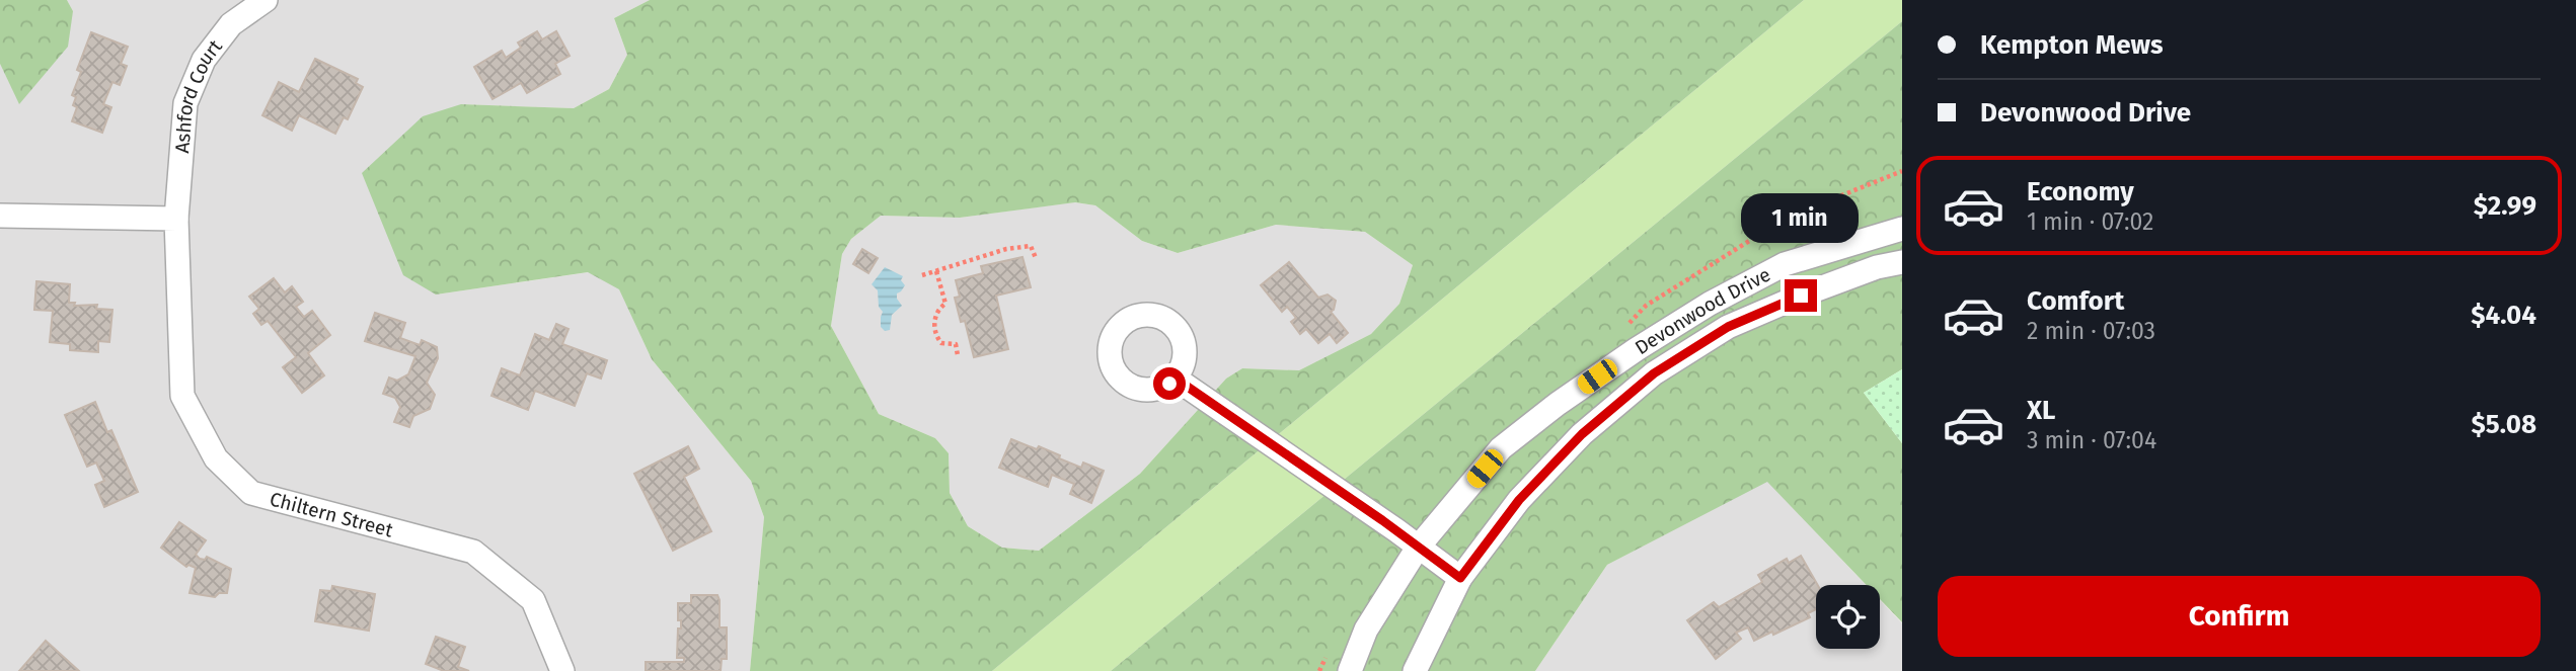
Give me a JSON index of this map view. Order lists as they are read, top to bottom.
{
  "streets": {
    "street": ["Ashford Court", "Devonwood Drive", "Chiltern Street"]
  },
  "crossings": [
    ["Ashford Court", "Chiltern Street"]
  ],
  "page": {
    "banner": ["Kempton Mews", "Devonwood Drive"],
    "list": [
      {
        "name": "Economy",
        "note": "1 min · 07:02",
        "value": "$2.99"
      },
      {
        "name": "Comfort",
        "note": "2 min · 07:03",
        "value": "$4.04"
      },
      {
        "name": "XL",
        "note": "3 min · 07:04",
        "value": "$5.08"
      }
    ],
    "bubble": "1 min",
    "buttons": "Confirm"
  }
}
